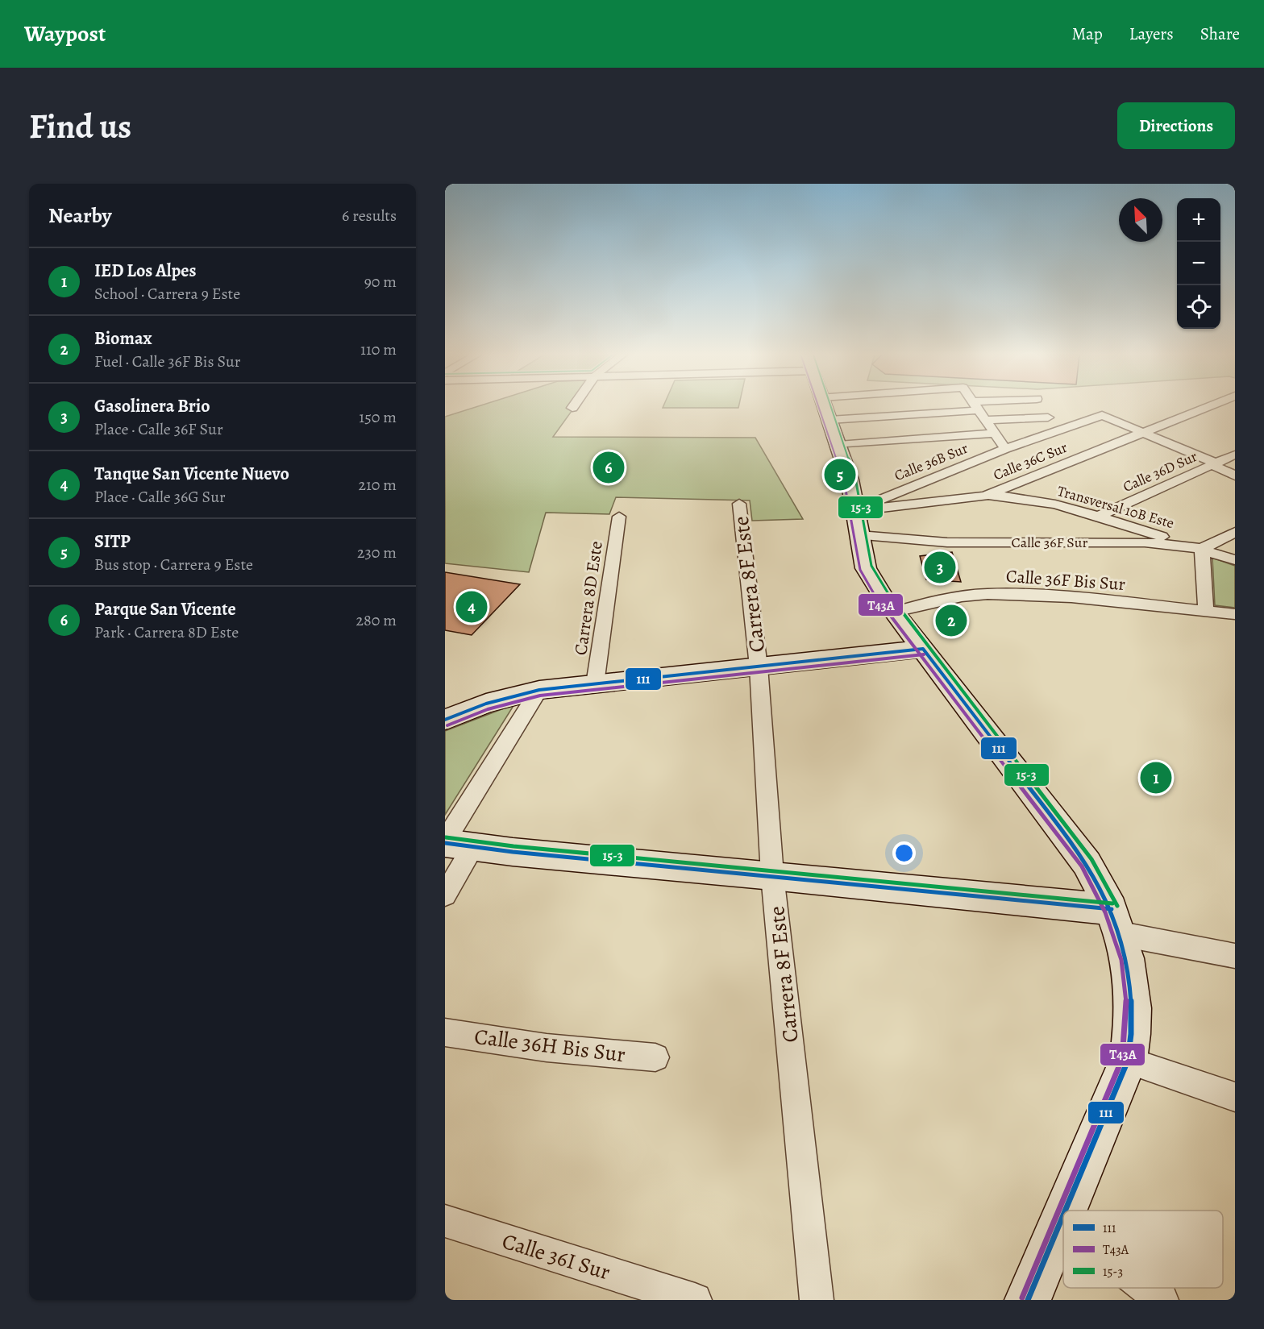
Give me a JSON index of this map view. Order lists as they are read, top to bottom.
{
  "streets": {
    "street": [
      "Calle 36C Sur",
      "Calle 36B Sur",
      "Calle 36D Sur",
      "Transversal 10B Este",
      "Calle 36F Sur",
      "Calle 36F Bis Sur",
      "Carrera 8F Este",
      "Carrera 8D Este",
      "Calle 36H Bis Sur",
      "Calle 36I Sur"
    ]
  },
  "crossings": [
    ["Calle 36C Sur", "Calle 36B Sur"],
    ["Calle 36C Sur", "Transversal 10B Este"],
    ["Calle 36D Sur", "Transversal 10B Este"],
    ["Transversal 10B Este", "Calle 36F Sur"]
  ],
  "lines": ["transit line T43A", "transit line 15-3", "transit line 111"],
  "legend": ["111", "T43A", "15-3"],
  "north": "top left",
  "page": {
    "header": "Waypost",
    "nav": ["Map", "Layers", "Share"],
    "buttons": "Directions",
    "title": "Find us",
    "heading": ["Nearby", "6 results"],
    "map_buttons": ["+", "−"],
    "list": [
      {
        "mark": "1",
        "name": "IED Los Alpes",
        "note": "School · Carrera 9 Este",
        "value": "90 m"
      },
      {
        "mark": "2",
        "name": "Biomax",
        "note": "Fuel · Calle 36F Bis Sur",
        "value": "110 m"
      },
      {
        "mark": "3",
        "name": "Gasolinera Brio",
        "note": "Place · Calle 36F Sur",
        "value": "150 m"
      },
      {
        "mark": "4",
        "name": "Tanque San Vicente Nuevo",
        "note": "Place · Calle 36G Sur",
        "value": "210 m"
      },
      {
        "mark": "5",
        "name": "SITP",
        "note": "Bus stop · Carrera 9 Este",
        "value": "230 m"
      },
      {
        "mark": "6",
        "name": "Parque San Vicente",
        "note": "Park · Carrera 8D Este",
        "value": "280 m"
      }
    ],
    "pins": [
      "6",
      "5",
      "3",
      "4",
      "2",
      "1"
    ]
  }
}
